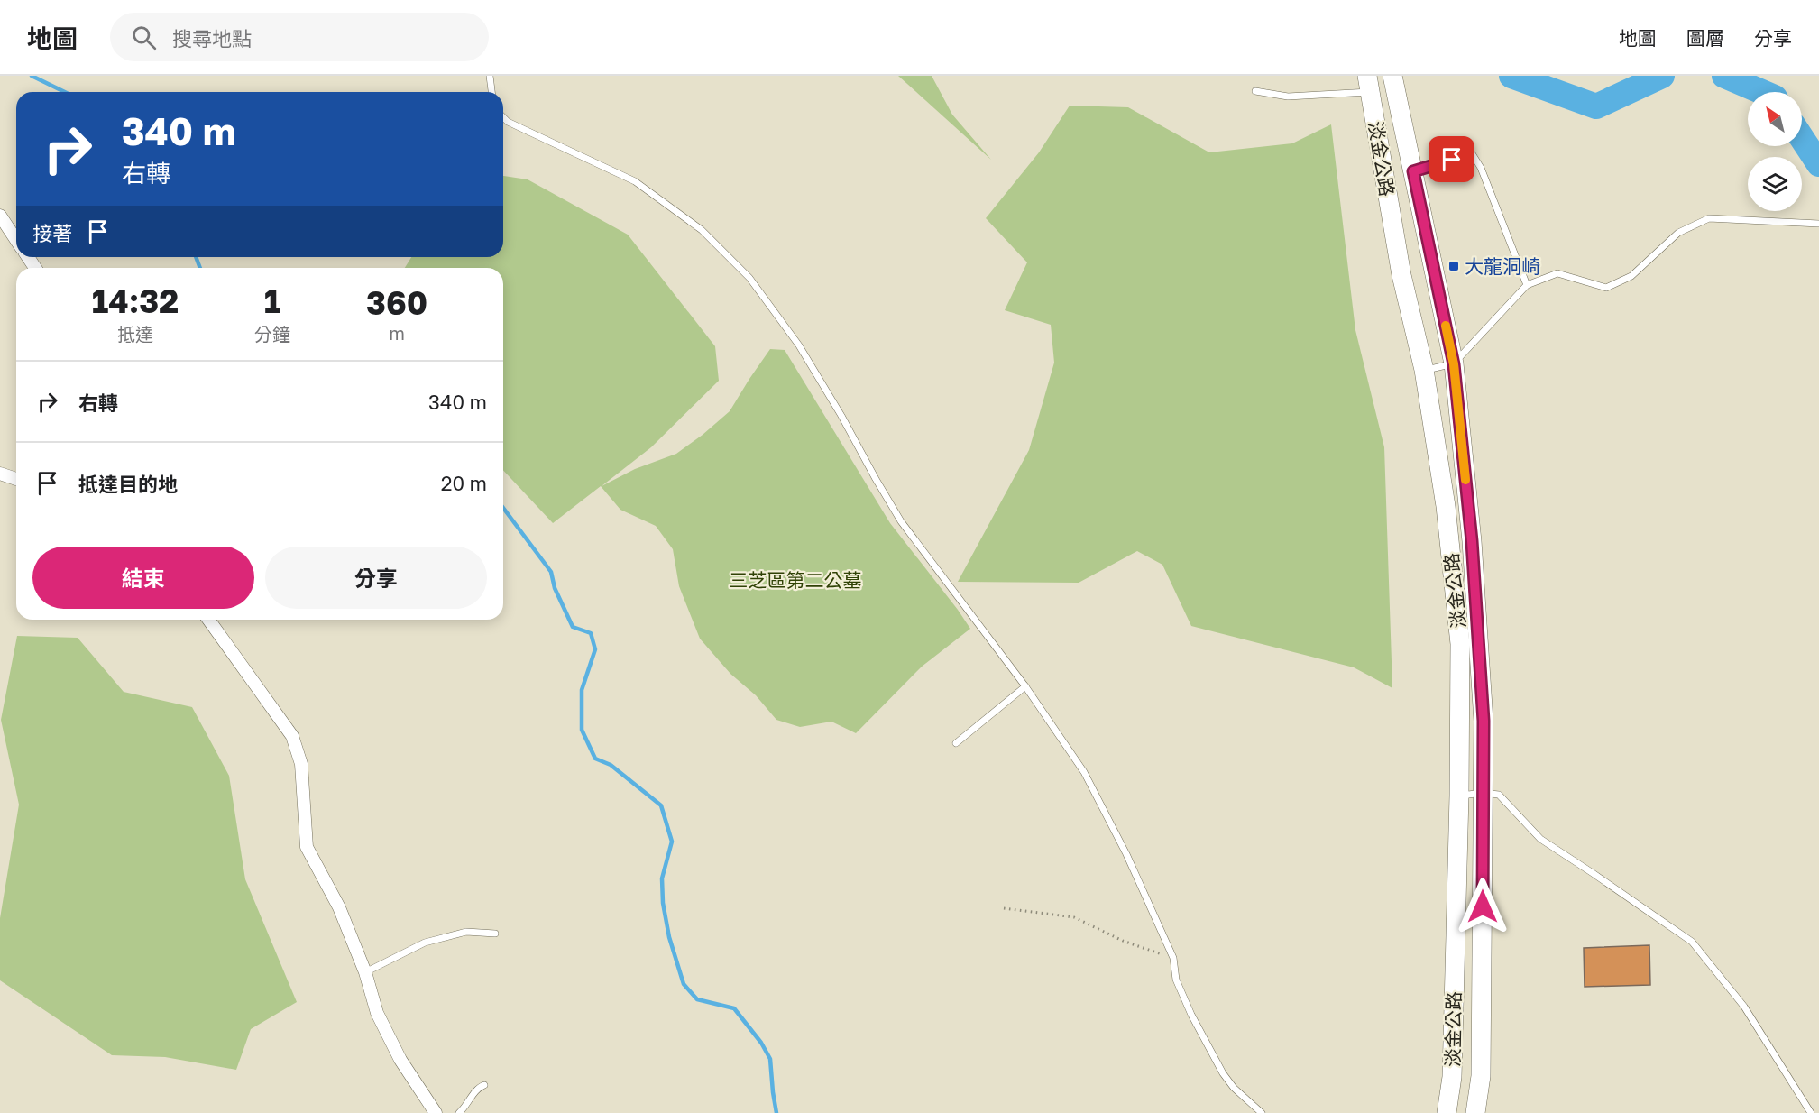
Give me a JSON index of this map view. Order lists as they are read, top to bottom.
{
  "streets": {
    "main road": ["淡金公路"]
  },
  "parks": ["三芝區第二公墓"],
  "places": {
    "transit": ["大龍洞崎"]
  },
  "north": "top left",
  "page": {
    "header": "地圖",
    "search": "搜尋地點",
    "nav": ["地圖", "圖層", "分享"],
    "turn": ["340 m", "右轉"],
    "then": "接著",
    "eta": [
      "14:32",
      "抵達",
      "1",
      "分鐘",
      "360",
      "m"
    ],
    "list": [
      {
        "name": "右轉",
        "value": "340 m"
      },
      {
        "name": "抵達目的地",
        "value": "20 m"
      }
    ],
    "buttons": ["結束", "分享"]
  }
}
